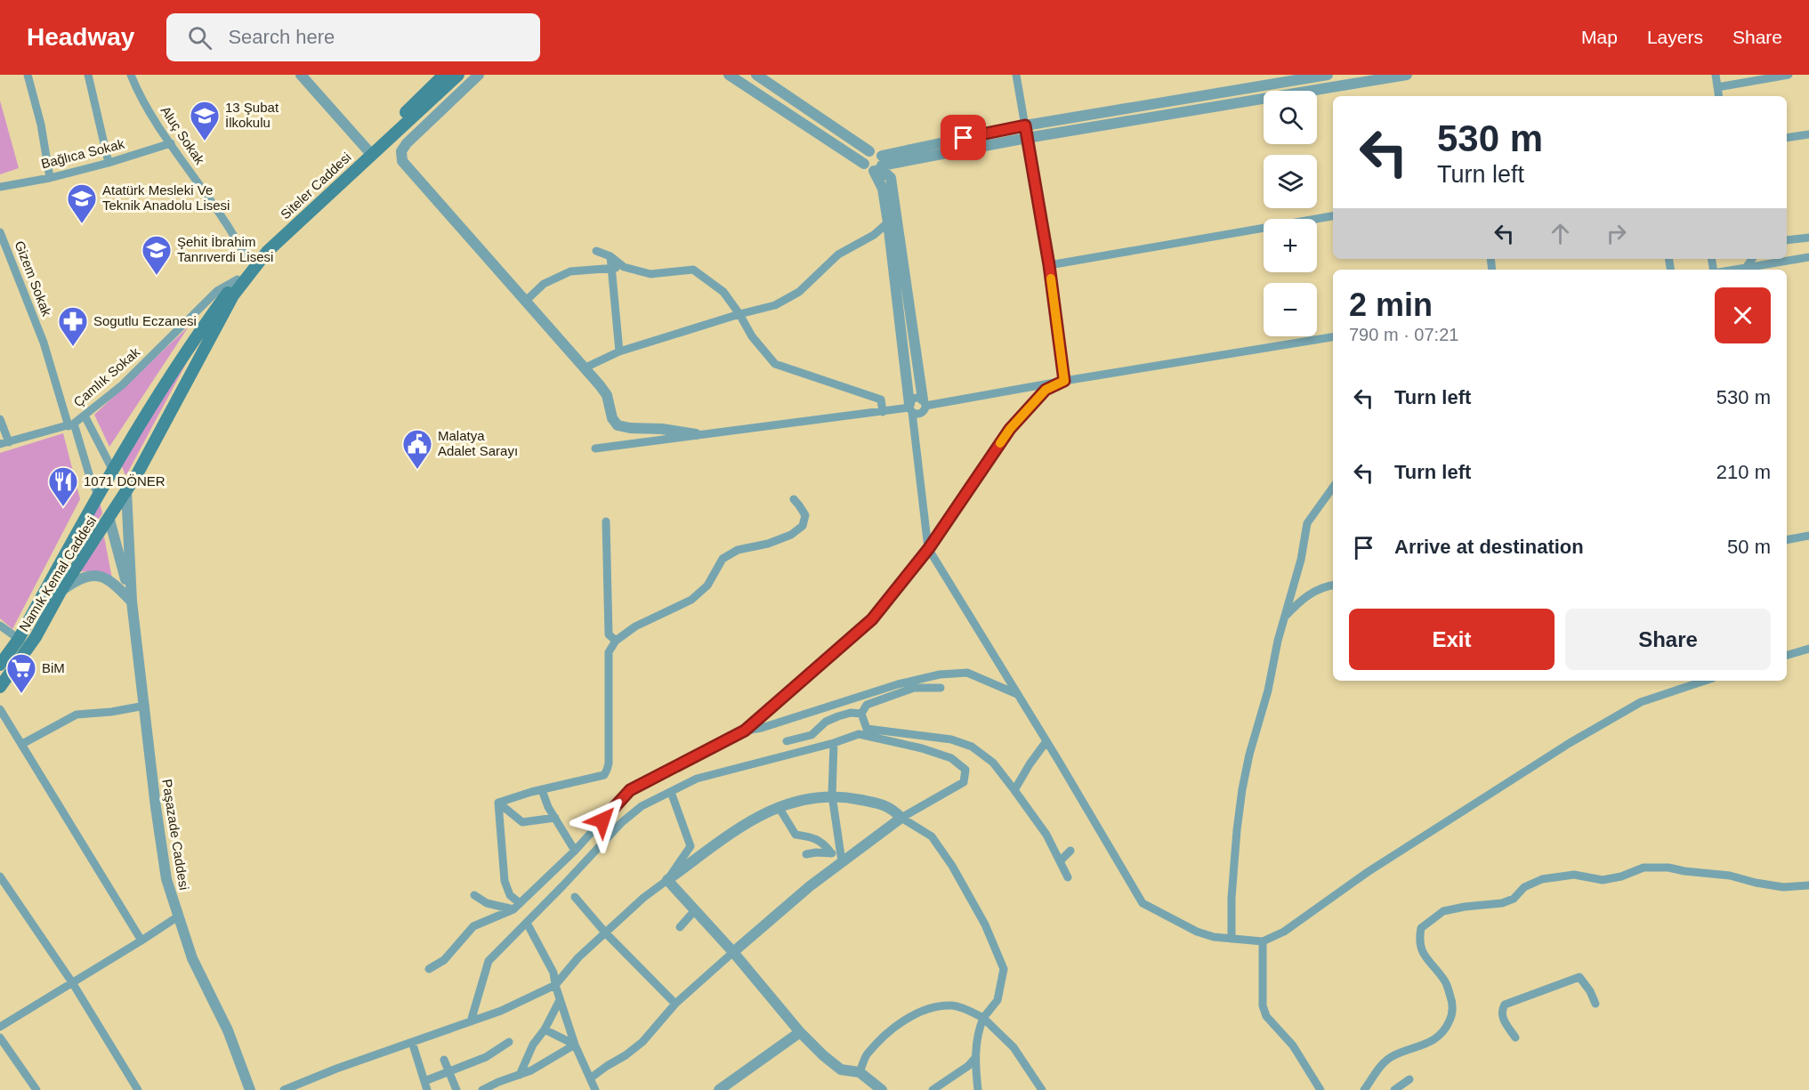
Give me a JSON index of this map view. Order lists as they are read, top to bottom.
{
  "streets": {
    "main road": ["Siteler Caddesi", "Namık Kemal Caddesi"],
    "street": [
      "Aluç Sokak",
      "Bağlıca Sokak",
      "Gizem Sokak",
      "Çamlık Sokak",
      "Paşazade Caddesi"
    ]
  },
  "crossings": [
    ["Aluç Sokak", "Bağlıca Sokak"],
    ["Aluç Sokak", "Siteler Caddesi"],
    ["Siteler Caddesi", "Çamlık Sokak"],
    ["Siteler Caddesi", "Namık Kemal Caddesi"],
    ["Siteler Caddesi", "Paşazade Caddesi"],
    ["Gizem Sokak", "Çamlık Sokak"],
    ["Gizem Sokak", "Namık Kemal Caddesi"],
    ["Namık Kemal Caddesi", "Paşazade Caddesi"]
  ],
  "places": {
    "school or university": ["13 Şubat İlkokulu", "Atatürk Mesleki Ve Teknik Anadolu Lisesi", "Şehit İbrahim Tanrıverdi Lisesi"],
    "pharmacy": ["Sogutlu Eczanesi"],
    "public building": ["Malatya Adalet Sarayı"],
    "restaurant": ["1071 DÖNER"],
    "supermarket": ["BiM"]
  },
  "page": {
    "header": "Headway",
    "search": "Search here",
    "nav": ["Map", "Layers", "Share"],
    "map_buttons": ["+", "−"],
    "turn": ["530 m", "Turn left"],
    "heading": ["2 min", "790 m · 07:21"],
    "list": [
      {
        "name": "Turn left",
        "value": "530 m"
      },
      {
        "name": "Turn left",
        "value": "210 m"
      },
      {
        "name": "Arrive at destination",
        "value": "50 m"
      }
    ],
    "buttons": ["Exit", "Share"]
  }
}
